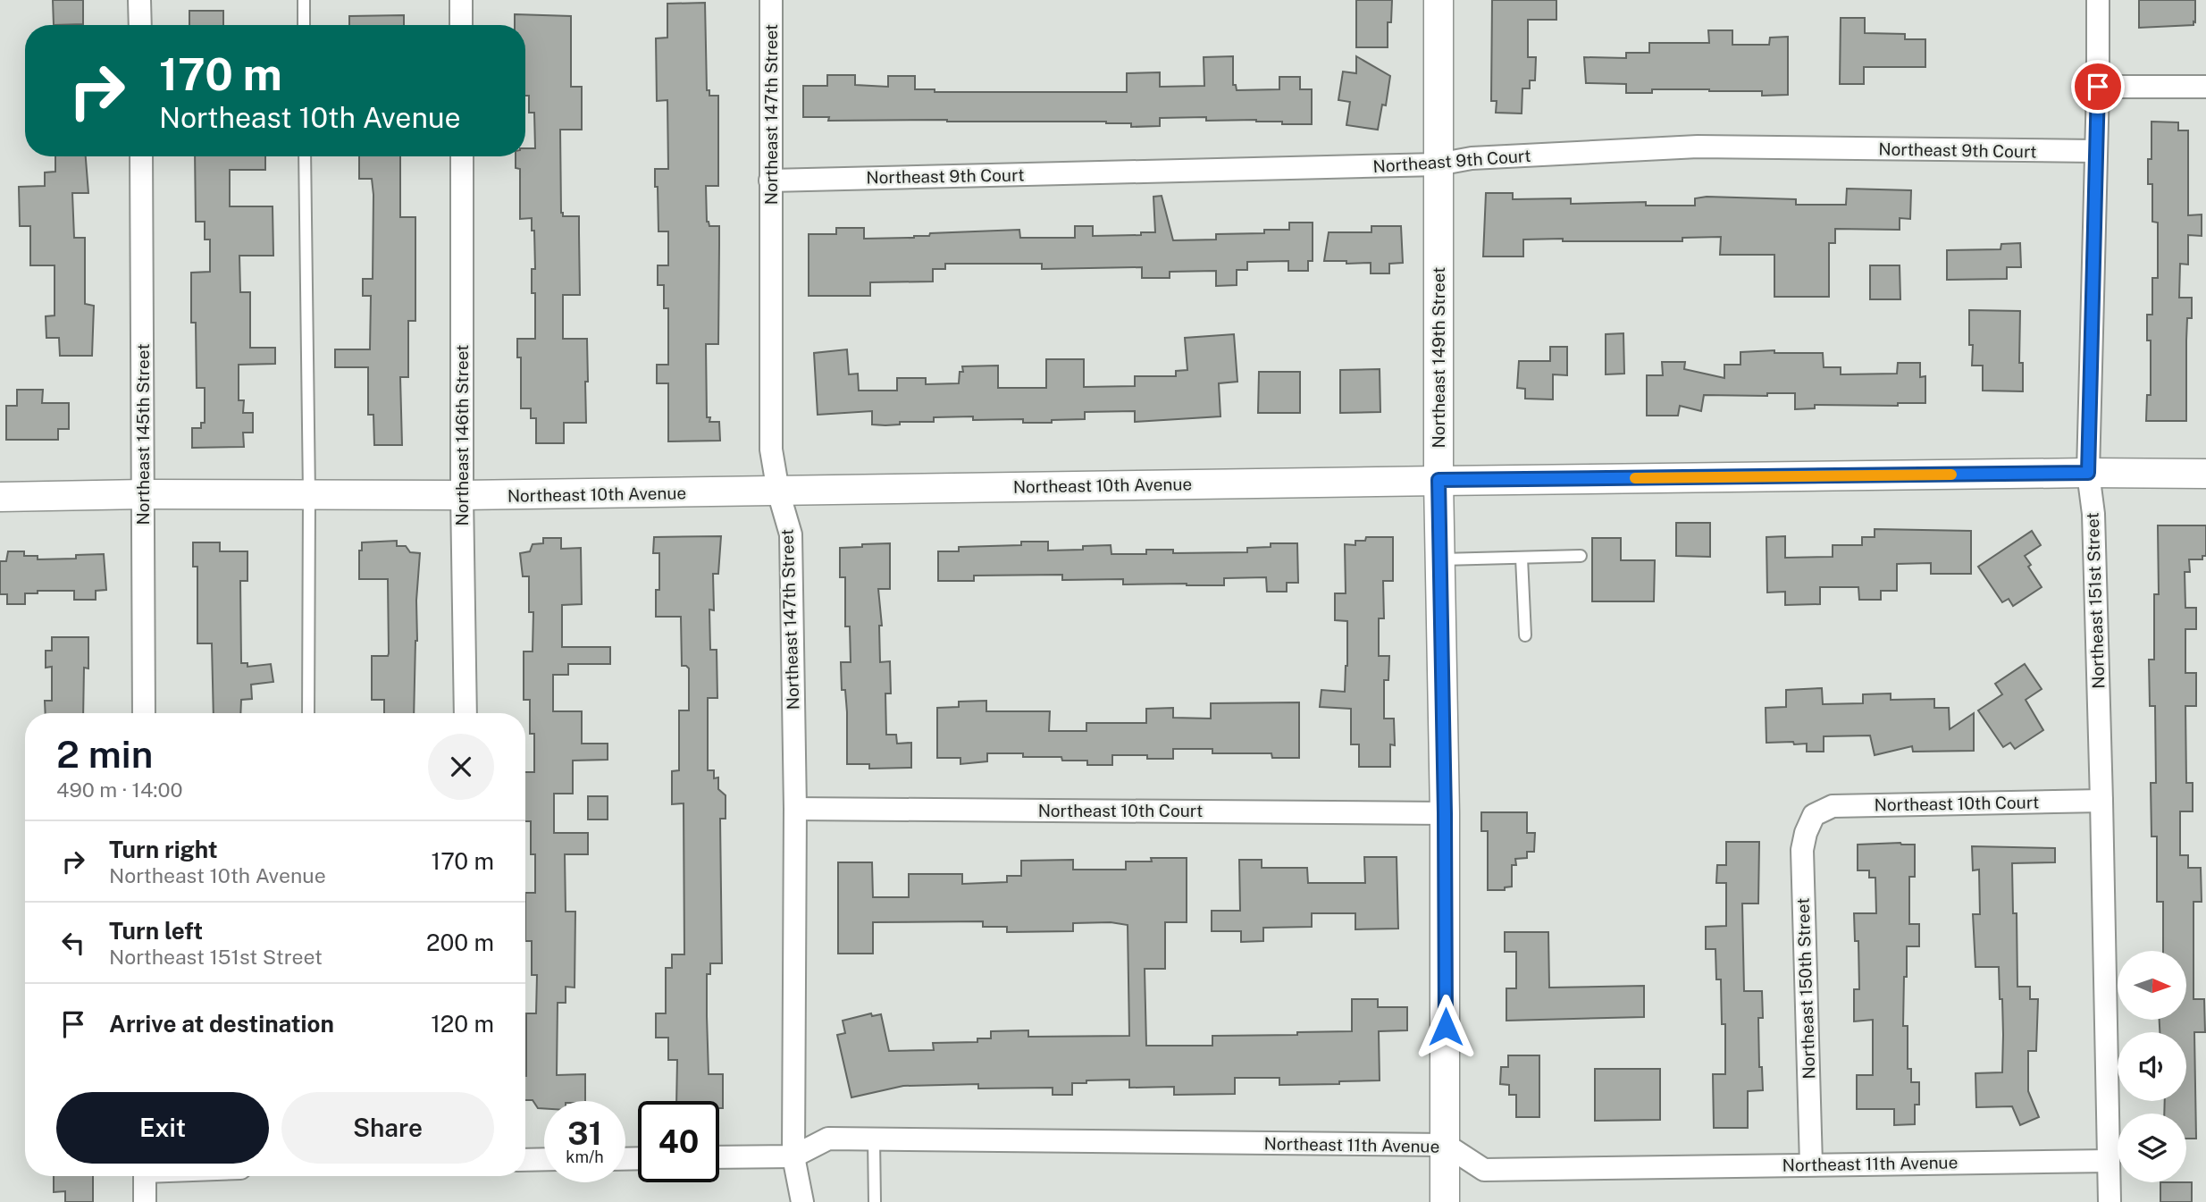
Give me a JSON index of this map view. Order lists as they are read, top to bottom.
{
  "streets": {
    "street": [
      "Northeast 147th Street",
      "Northeast 9th Court",
      "Northeast 149th Street",
      "Northeast 145th Street",
      "Northeast 146th Street",
      "Northeast 10th Avenue",
      "Northeast 151st Street",
      "Northeast 10th Court",
      "Northeast 150th Street",
      "Northeast 11th Avenue"
    ]
  },
  "crossings": [
    ["Northeast 147th Street", "Northeast 9th Court"],
    ["Northeast 147th Street", "Northeast 10th Avenue"],
    ["Northeast 147th Street", "Northeast 10th Court"],
    ["Northeast 147th Street", "Northeast 11th Avenue"],
    ["Northeast 9th Court", "Northeast 149th Street"],
    ["Northeast 9th Court", "Northeast 151st Street"],
    ["Northeast 149th Street", "Northeast 10th Avenue"],
    ["Northeast 149th Street", "Northeast 10th Court"],
    ["Northeast 149th Street", "Northeast 11th Avenue"],
    ["Northeast 145th Street", "Northeast 10th Avenue"],
    ["Northeast 146th Street", "Northeast 10th Avenue"],
    ["Northeast 10th Avenue", "Northeast 151st Street"],
    ["Northeast 151st Street", "Northeast 10th Court"],
    ["Northeast 151st Street", "Northeast 11th Avenue"],
    ["Northeast 10th Court", "Northeast 150th Street"],
    ["Northeast 150th Street", "Northeast 11th Avenue"]
  ],
  "north": "right",
  "page": {
    "turn": ["170 m", "Northeast 10th Avenue"],
    "heading": ["2 min", "490 m · 14:00"],
    "list": [
      {
        "name": "Turn right",
        "note": "Northeast 10th Avenue",
        "value": "170 m"
      },
      {
        "name": "Turn left",
        "note": "Northeast 151st Street",
        "value": "200 m"
      },
      {
        "name": "Arrive at destination",
        "value": "120 m"
      }
    ],
    "buttons": ["Exit", "Share"],
    "speed": "31 km/h",
    "limit": "40"
  }
}
